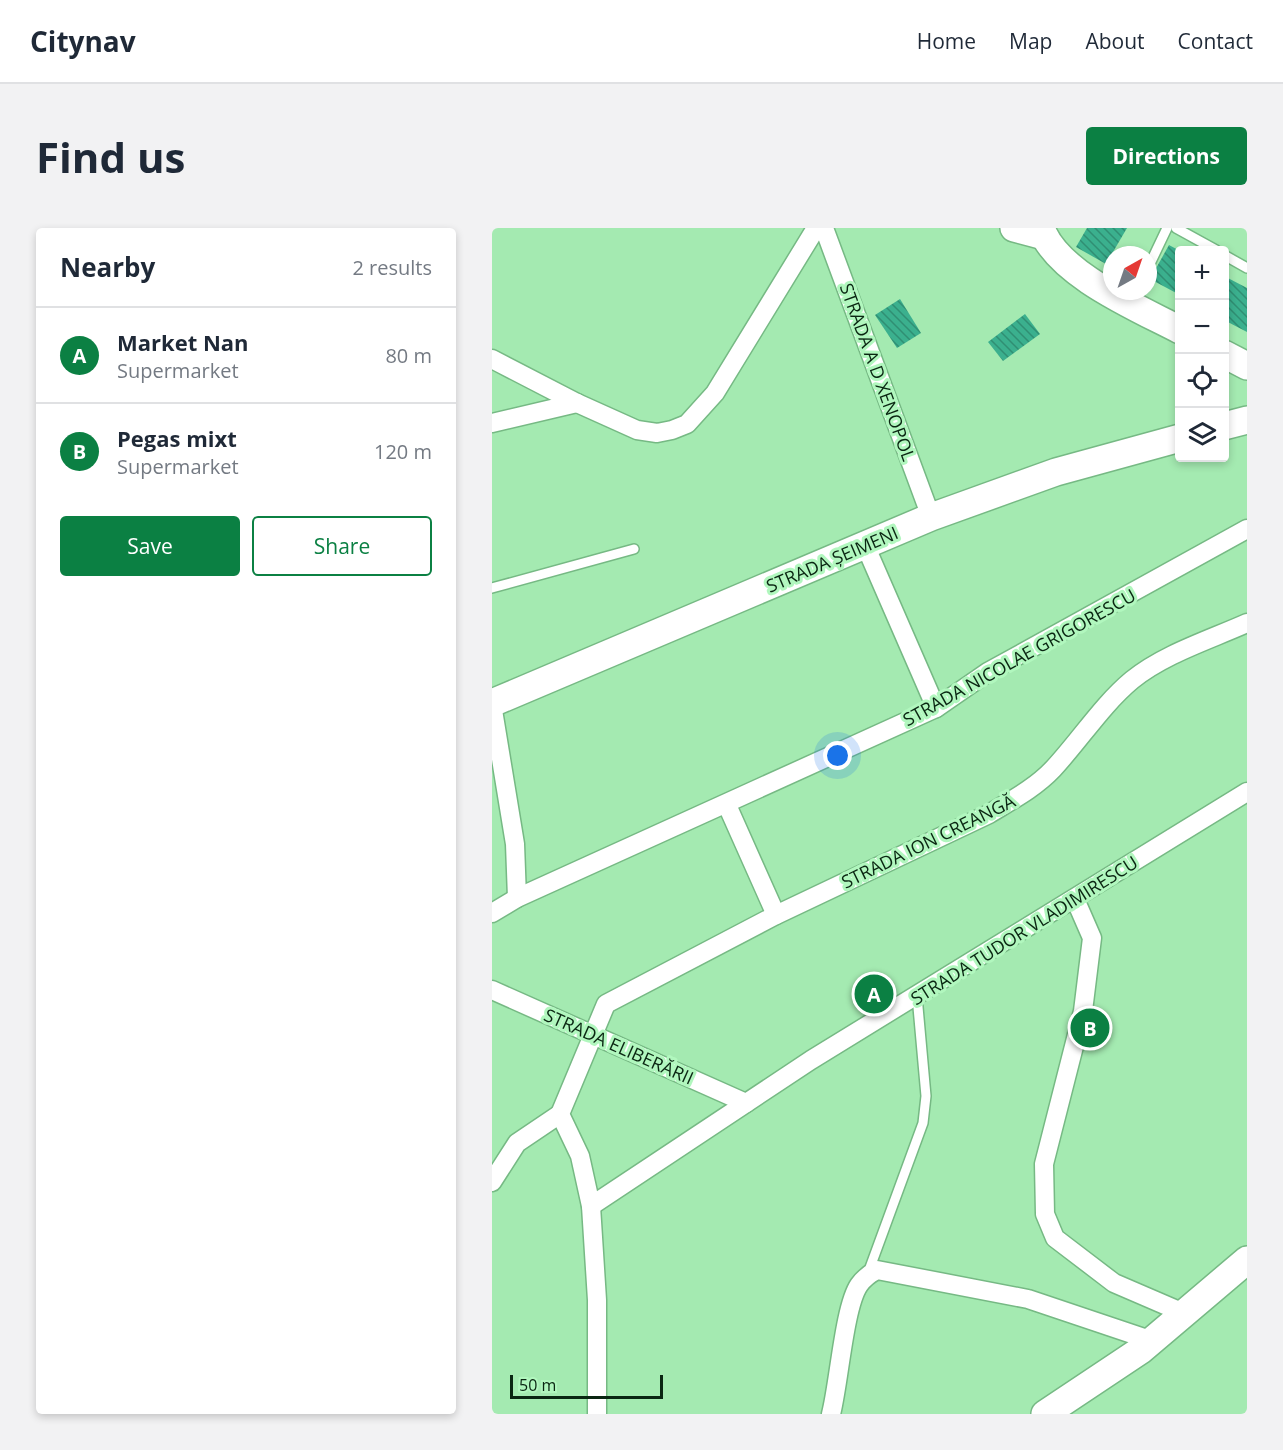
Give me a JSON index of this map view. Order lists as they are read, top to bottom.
{
  "streets": {
    "main road": ["STRADA ȘEIMENI"],
    "street": [
      "STRADA A D XENOPOL",
      "STRADA NICOLAE GRIGORESCU",
      "STRADA ION CREANGĂ",
      "STRADA TUDOR VLADIMIRESCU",
      "STRADA ELIBERĂRII"
    ]
  },
  "crossings": [
    ["STRADA A D XENOPOL", "STRADA ȘEIMENI"],
    ["STRADA ION CREANGĂ", "STRADA ELIBERĂRII"],
    ["STRADA TUDOR VLADIMIRESCU", "STRADA ELIBERĂRII"]
  ],
  "scale_bar": "50 m",
  "north": "top right",
  "page": {
    "header": "Citynav",
    "nav": [
      "Home",
      "Map",
      "About",
      "Contact"
    ],
    "buttons": [
      "Directions",
      ["Save", "Share"]
    ],
    "title": "Find us",
    "heading": ["Nearby", "2 results"],
    "map_buttons": ["+", "−"],
    "list": [
      {
        "mark": "A",
        "name": "Market Nan",
        "note": "Supermarket",
        "value": "80 m"
      },
      {
        "mark": "B",
        "name": "Pegas mixt",
        "note": "Supermarket",
        "value": "120 m"
      }
    ],
    "pins": ["A", "B"],
    "scale": "50 m"
  }
}
